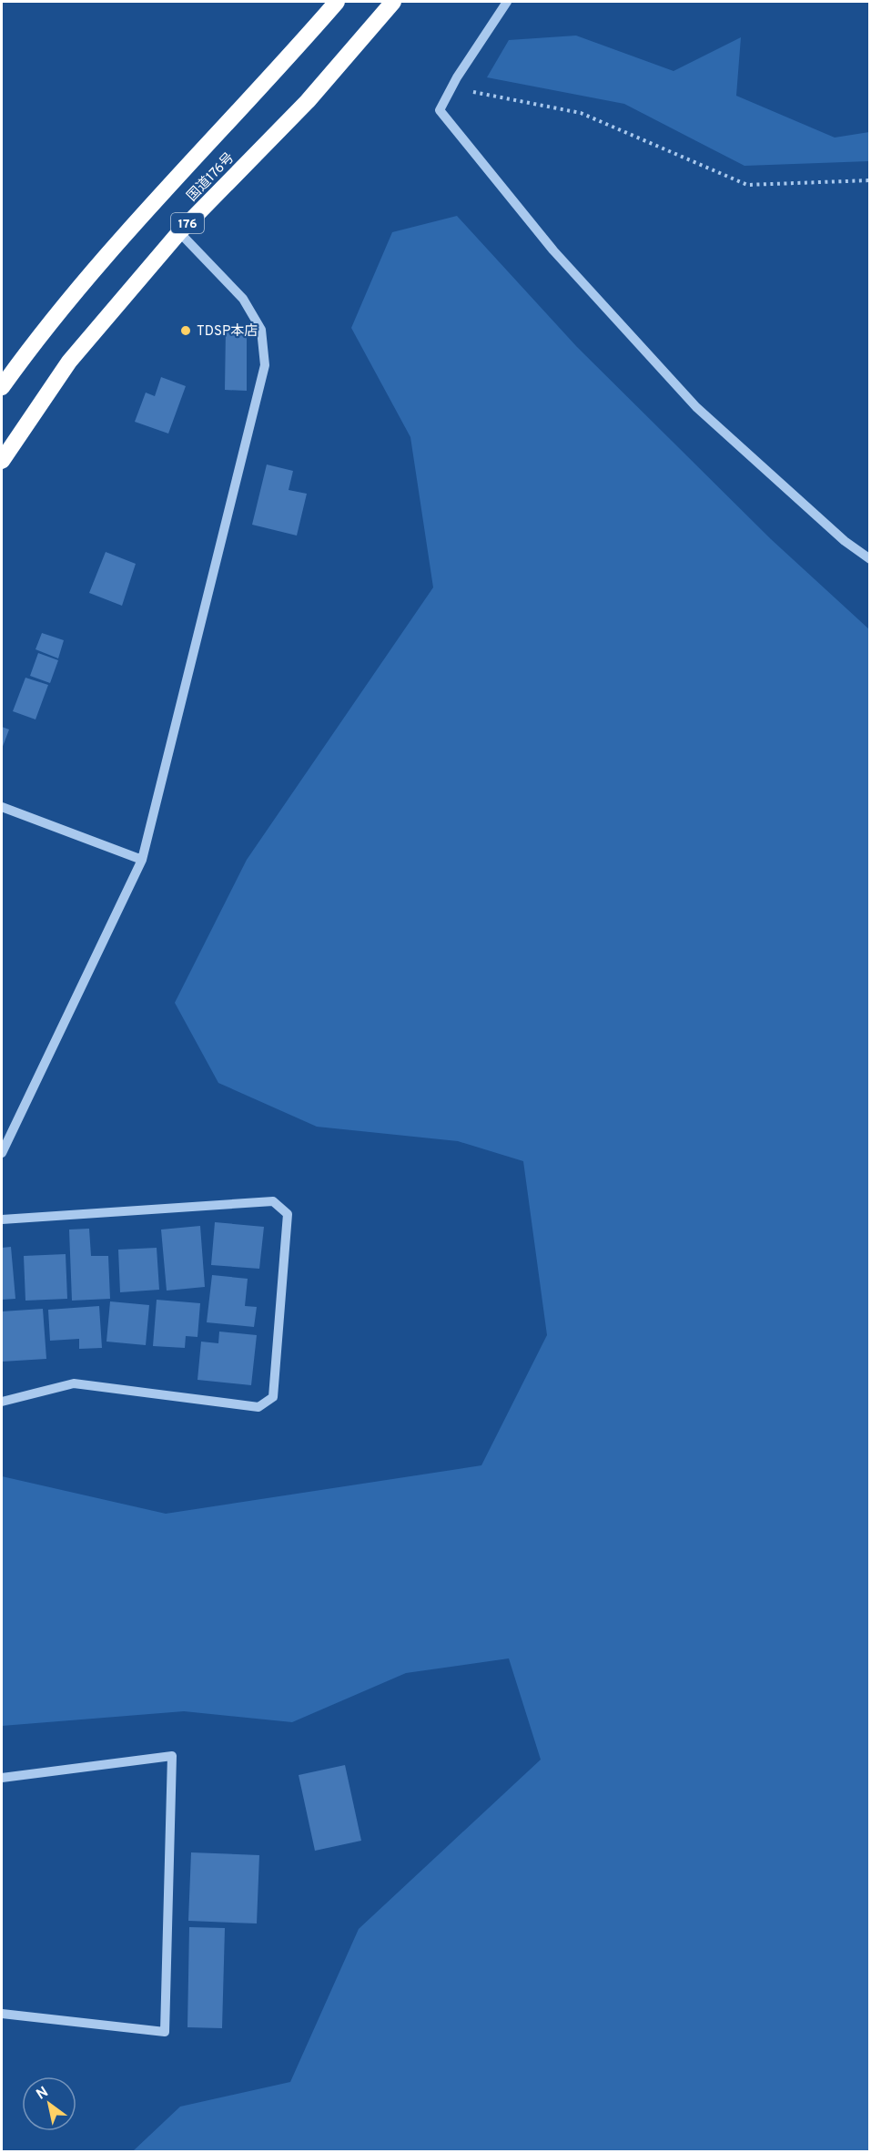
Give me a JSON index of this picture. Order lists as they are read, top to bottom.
{
  "streets": {
    "highway": ["国道176号", "176"]
  },
  "places": ["TDSP本店"],
  "north": "top left"
}
